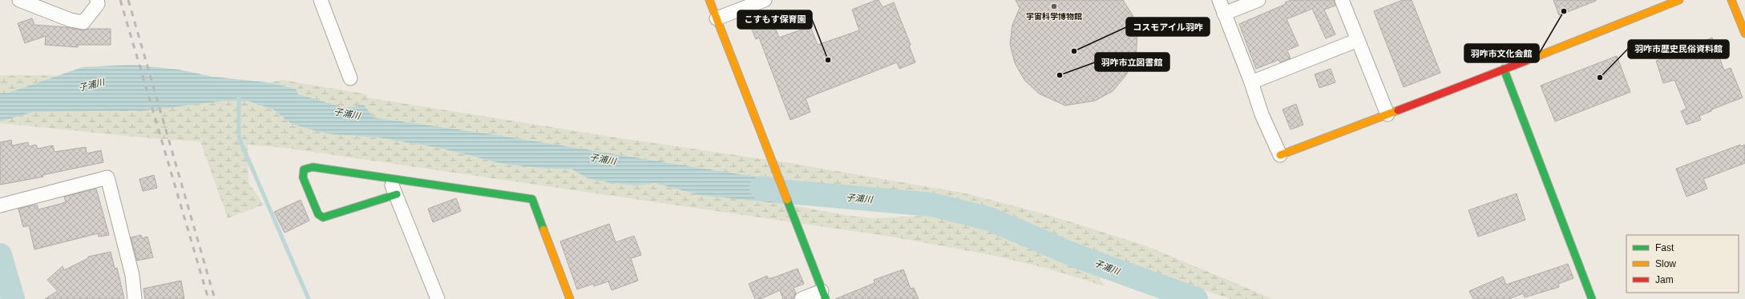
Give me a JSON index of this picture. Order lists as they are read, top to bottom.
{
  "water": ["子浦川"],
  "places": [
    "宇宙科学博物館",
    "羽咋市文化会館",
    "コスモアイル羽咋",
    "こすもす保育園",
    "羽咋市立図書館",
    "羽咋市歴史民俗資料館"
  ],
  "legend": ["Fast", "Slow", "Jam"]
}
